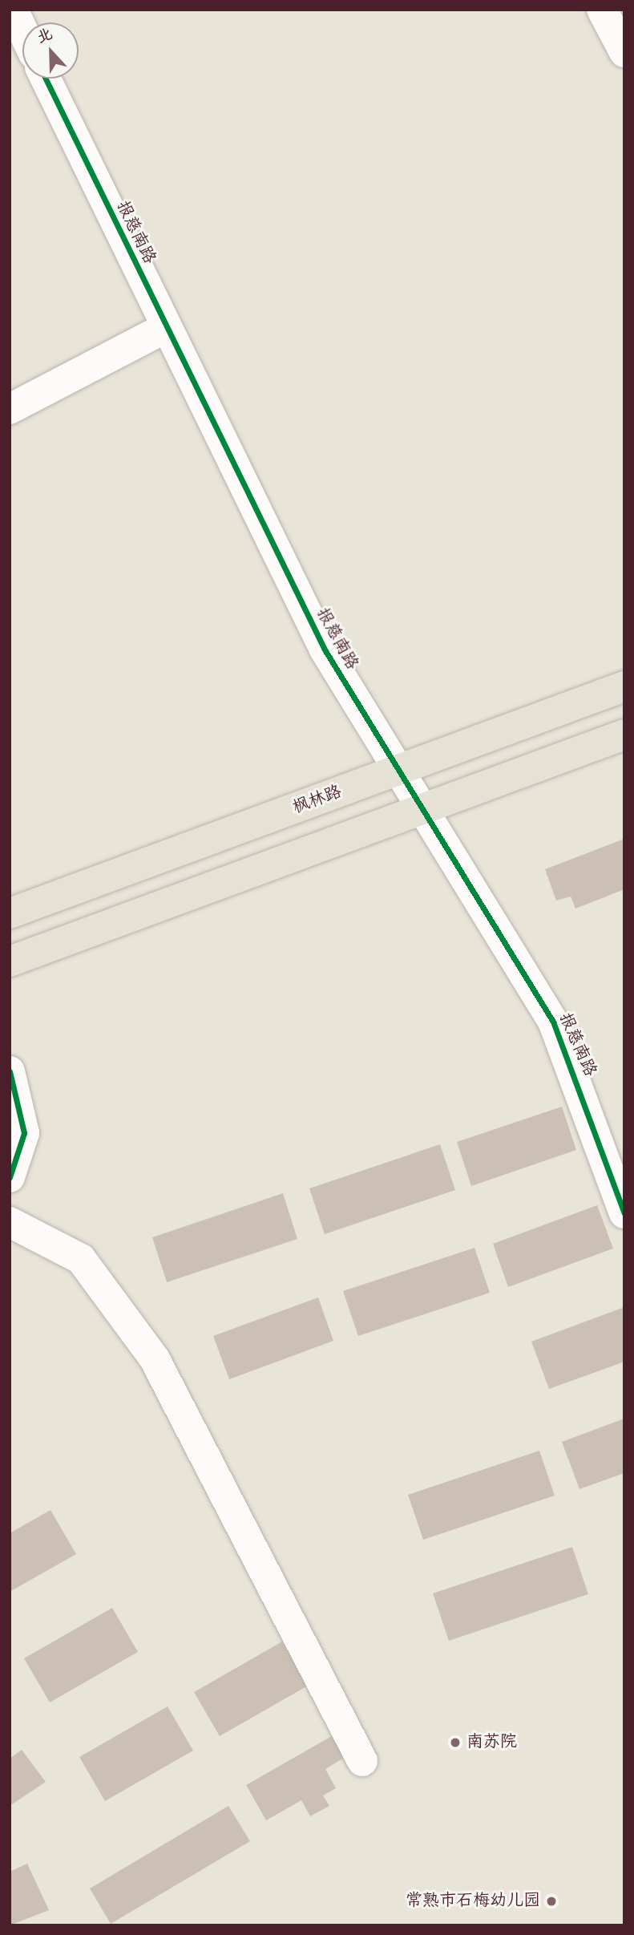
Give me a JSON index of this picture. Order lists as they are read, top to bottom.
{
  "streets": {
    "main road": ["枫林路"],
    "street": ["报慈南路"]
  },
  "crossings": [
    ["报慈南路", "枫林路"]
  ],
  "places": ["南苏院", "常熟市石梅幼儿园"],
  "north": "top"
}
